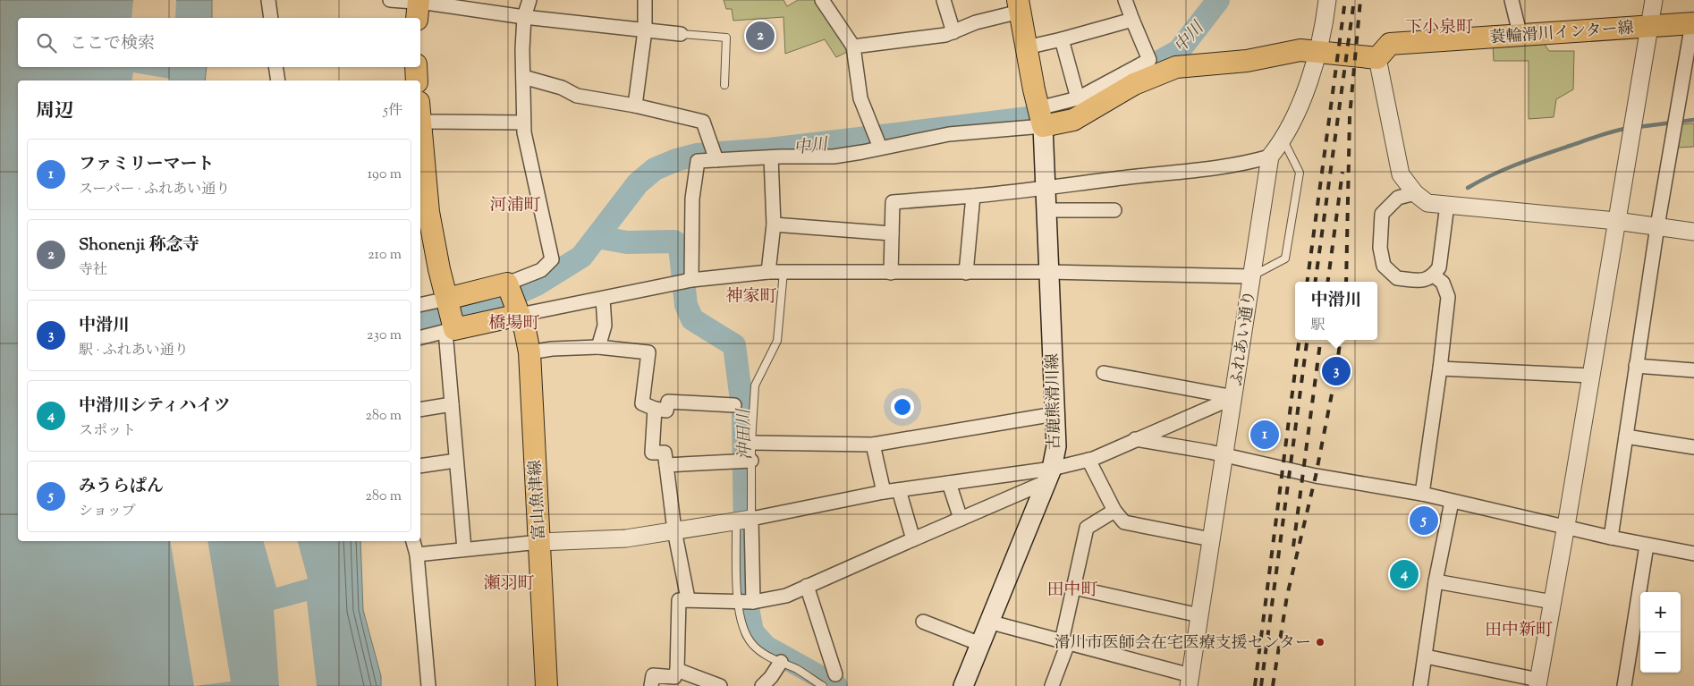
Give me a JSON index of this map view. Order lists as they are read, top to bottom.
{
  "streets": {
    "main road": ["蓑輪滑川インター線", "古鹿熊滑川線", "富山魚津線"],
    "street": ["ふれあい通り"]
  },
  "districts": [
    "下小泉町",
    "河浦町",
    "神家町",
    "橋場町",
    "瀬羽町",
    "田中町",
    "田中新町"
  ],
  "water": ["中川", "沖田川"],
  "places": ["滑川市医師会在宅医療支援センター"],
  "page": {
    "search": "ここで検索",
    "pins": [
      "2",
      "3",
      "1",
      "5",
      "4"
    ],
    "heading": ["周辺", "5件"],
    "list": [
      {
        "mark": "1",
        "name": "ファミリーマート",
        "note": "スーパー · ふれあい通り",
        "value": "190 m"
      },
      {
        "mark": "2",
        "name": "Shonenji 称念寺",
        "note": "寺社",
        "value": "210 m"
      },
      {
        "mark": "3",
        "name": "中滑川",
        "note": "駅 · ふれあい通り",
        "value": "230 m"
      },
      {
        "mark": "4",
        "name": "中滑川シティハイツ",
        "note": "スポット",
        "value": "280 m"
      },
      {
        "mark": "5",
        "name": "みうらぱん",
        "note": "ショップ",
        "value": "280 m"
      }
    ],
    "popup": ["中滑川", "駅"],
    "map_buttons": ["+", "−"]
  }
}
